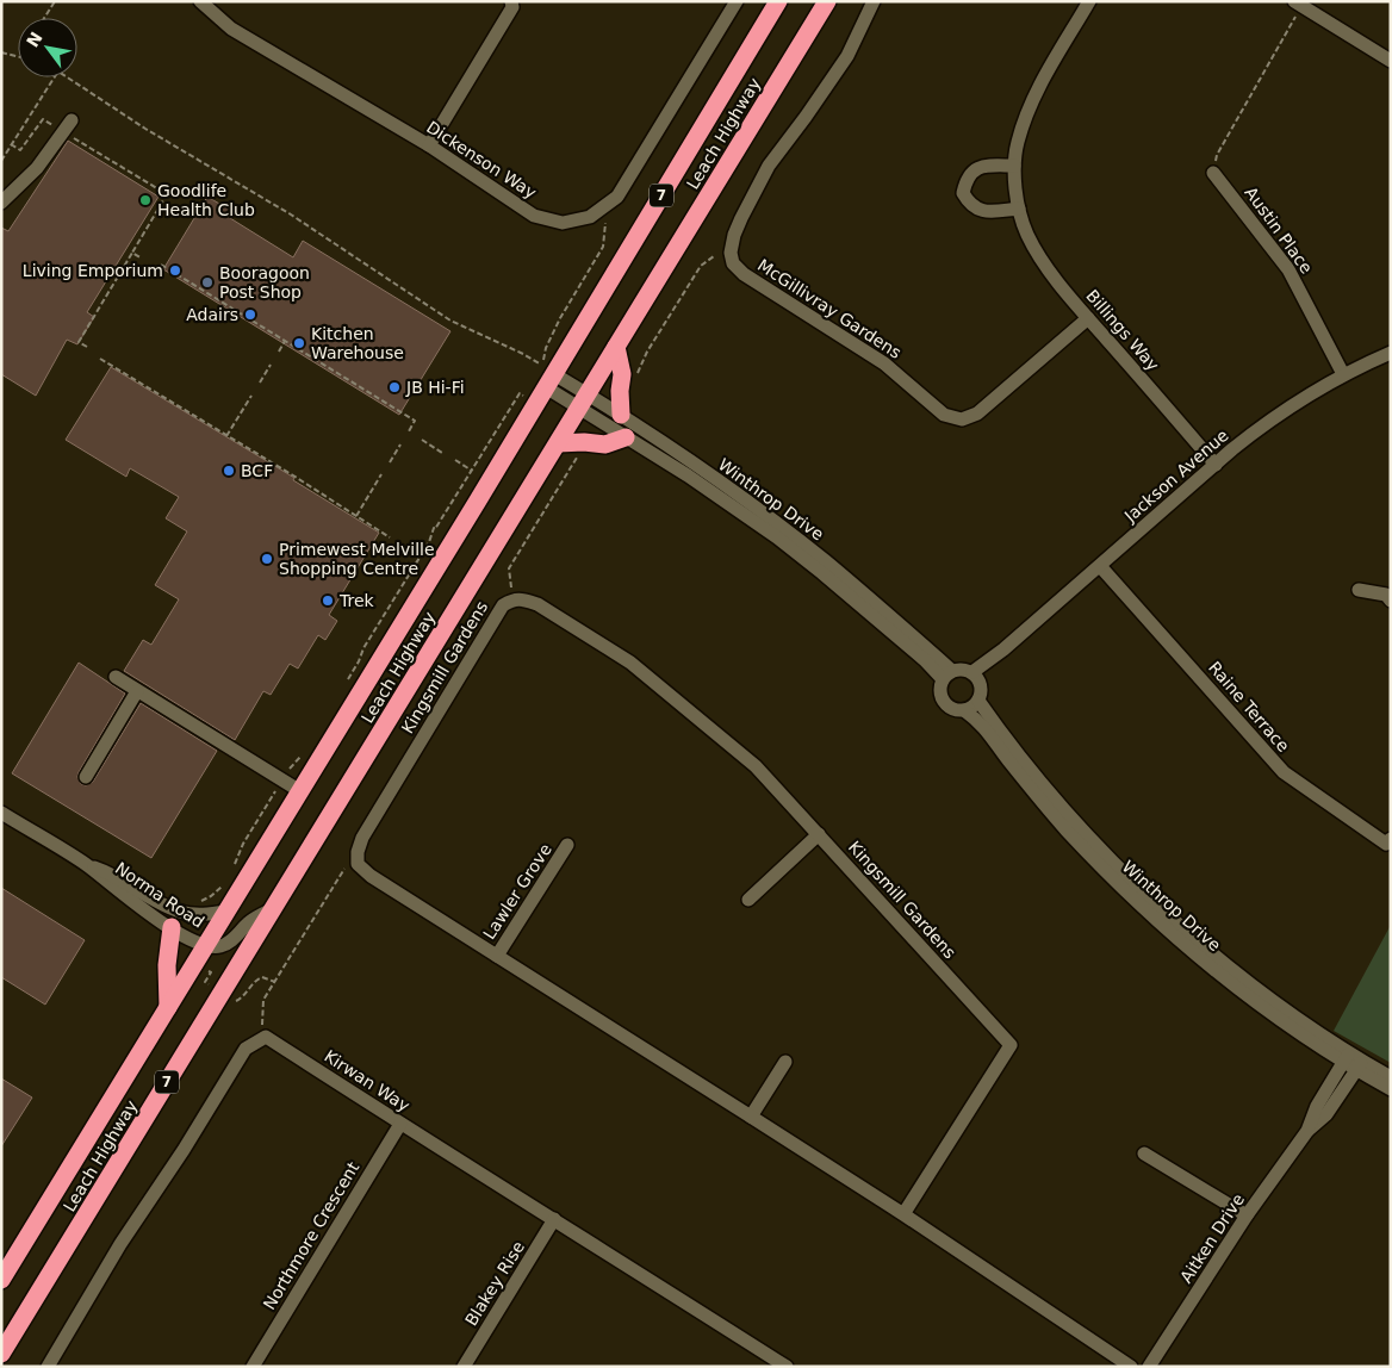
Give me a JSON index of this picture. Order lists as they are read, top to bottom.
{
  "streets": {
    "highway": ["Leach Highway", "7"],
    "street": [
      "Dickenson Way",
      "Austin Place",
      "McGillivray Gardens",
      "Billings Way",
      "Jackson Avenue",
      "Winthrop Drive",
      "Kingsmill Gardens",
      "Raine Terrace",
      "Lawler Grove",
      "Norma Road",
      "Kirwan Way",
      "Northmore Crescent",
      "Aitken Drive",
      "Blakey Rise"
    ]
  },
  "crossings": [
    ["Leach Highway", "Winthrop Drive"],
    ["Leach Highway", "Norma Road"],
    ["Austin Place", "Jackson Avenue"],
    ["McGillivray Gardens", "Billings Way"],
    ["Billings Way", "Jackson Avenue"],
    ["Jackson Avenue", "Winthrop Drive"],
    ["Jackson Avenue", "Raine Terrace"],
    ["Winthrop Drive", "Aitken Drive"],
    ["Kirwan Way", "Northmore Crescent"],
    ["Kirwan Way", "Blakey Rise"]
  ],
  "places": [
    "Goodlife Health Club",
    "Living Emporium",
    "Booragoon Post Shop",
    "Adairs",
    "Kitchen Warehouse",
    "JB Hi-Fi",
    "BCF",
    "Primewest Melville Shopping Centre",
    "Trek"
  ],
  "north": "top left"
}
